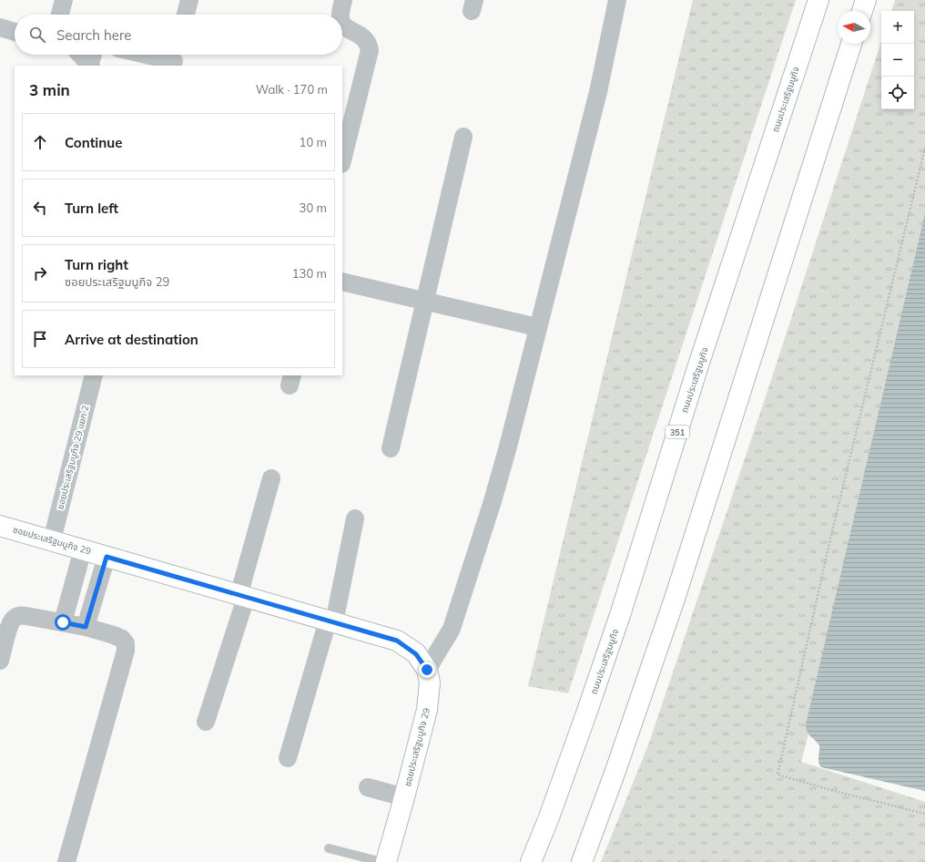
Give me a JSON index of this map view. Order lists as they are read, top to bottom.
{
  "streets": {
    "main road": ["ถนนประเสริฐมนูกิจ", "351", "ซอยประเสริฐมนูกิจ 29"],
    "street": ["ซอยประเสริฐมนูกิจ 29 แยก 2"]
  },
  "crossings": [
    ["ซอยประเสริฐมนูกิจ 29 แยก 2", "ซอยประเสริฐมนูกิจ 29"]
  ],
  "north": "left",
  "page": {
    "map_buttons": ["+", "−"],
    "search": "Search here",
    "heading": ["3 min", "Walk · 170 m"],
    "list": [
      ["Continue", "10 m"],
      ["Turn left", "30 m"],
      ["Turn right", "ซอยประเสริฐมนูกิจ 29", "130 m"],
      "Arrive at destination"
    ]
  }
}
